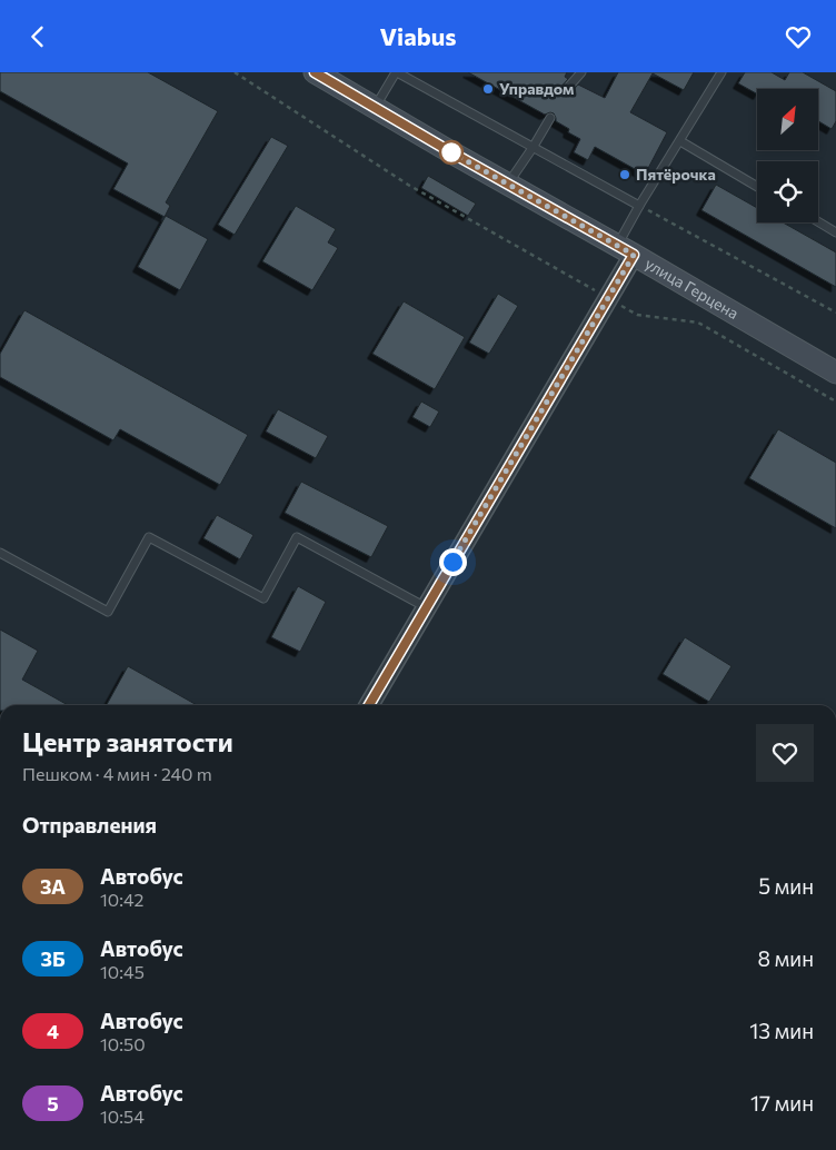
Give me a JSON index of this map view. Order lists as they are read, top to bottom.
{
  "streets": {
    "main road": ["улица Герцена"]
  },
  "places": ["Управдом", "Пятёрочка"],
  "lines": ["bus line 3А"],
  "north": "top right",
  "page": {
    "header": "Viabus",
    "heading": [
      ["Центр занятости", "Пешком · 4 мин · 240 m"],
      "Отправления"
    ],
    "list": [
      {
        "mark": "3А",
        "name": "Автобус",
        "note": "10:42",
        "value": "5 мин"
      },
      {
        "mark": "3Б",
        "name": "Автобус",
        "note": "10:45",
        "value": "8 мин"
      },
      {
        "mark": "4",
        "name": "Автобус",
        "note": "10:50",
        "value": "13 мин"
      },
      {
        "mark": "5",
        "name": "Автобус",
        "note": "10:54",
        "value": "17 мин"
      }
    ]
  }
}
